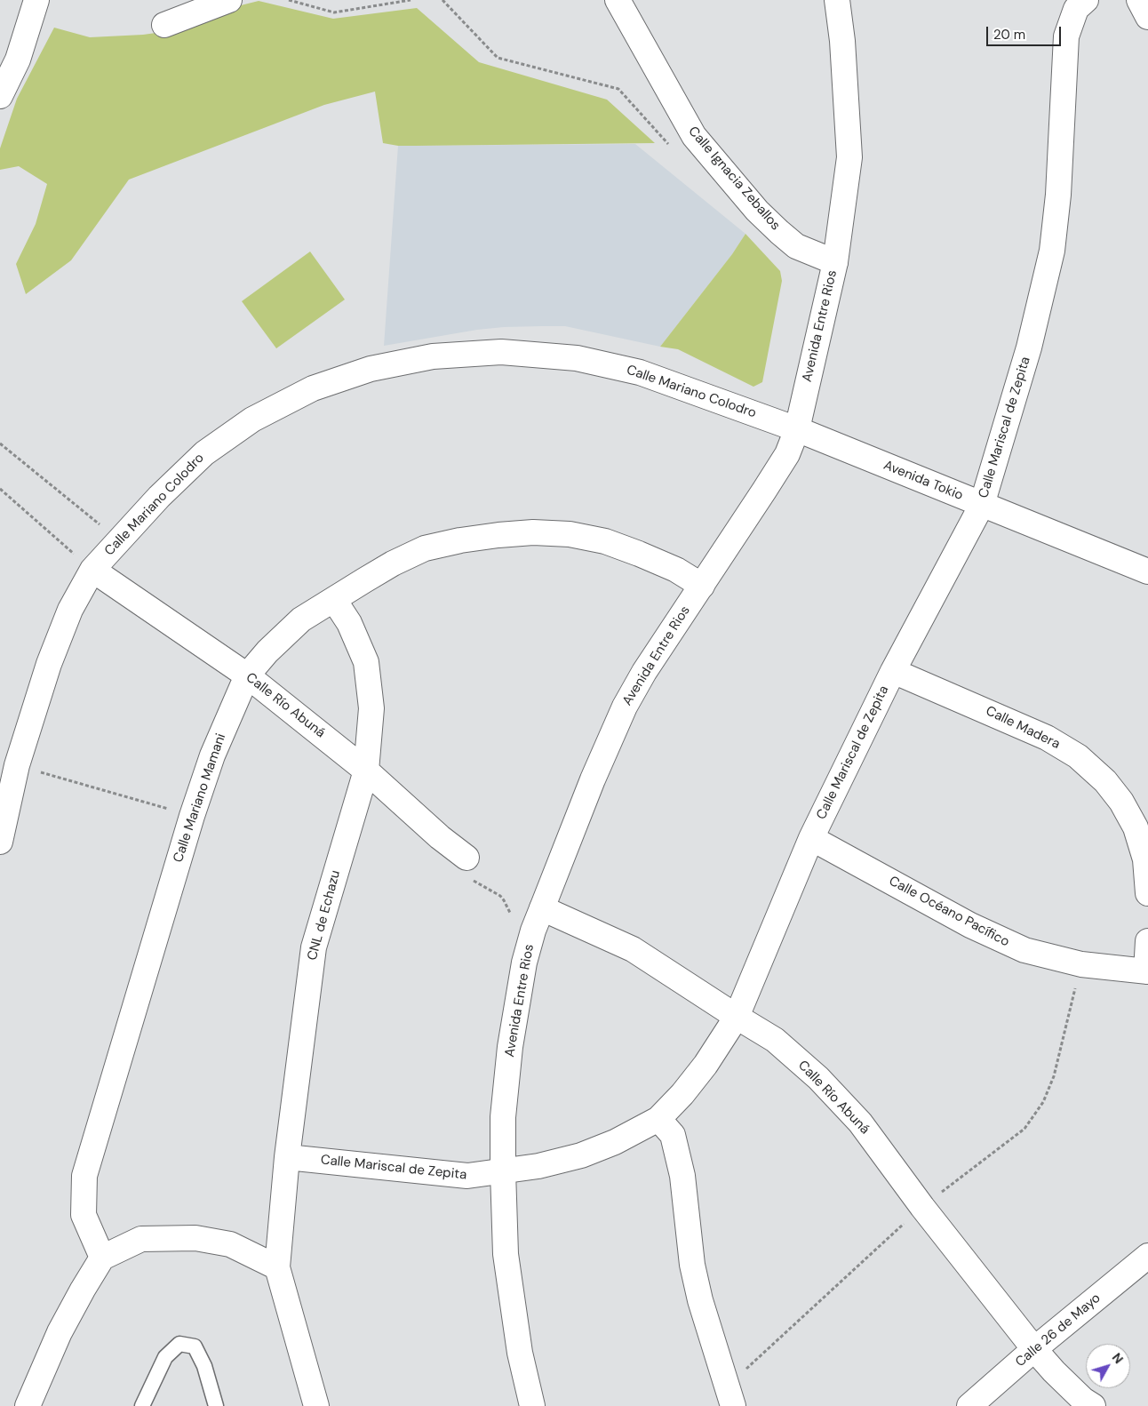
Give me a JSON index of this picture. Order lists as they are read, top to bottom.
{
  "streets": {
    "street": [
      "Calle Ignacia Zeballos",
      "Avenida Entre Rios",
      "Calle Mariano Colodro",
      "Calle Mariscal de Zepita",
      "Avenida Tokio",
      "Calle Río Abuná",
      "Calle Madera",
      "Calle Mariano Mamani",
      "Calle Océano Pacífico",
      "CNL de Echazu",
      "Calle 26 de Mayo"
    ]
  },
  "crossings": [
    ["Calle Ignacia Zeballos", "Avenida Entre Rios"],
    ["Avenida Entre Rios", "Calle Mariano Colodro"],
    ["Avenida Entre Rios", "Calle Mariscal de Zepita"],
    ["Avenida Entre Rios", "Avenida Tokio"],
    ["Avenida Entre Rios", "Calle Río Abuná"],
    ["Avenida Entre Rios", "Calle Mariano Mamani"],
    ["Calle Mariano Colodro", "Avenida Tokio"],
    ["Calle Mariano Colodro", "Calle Río Abuná"],
    ["Calle Mariscal de Zepita", "Avenida Tokio"],
    ["Calle Mariscal de Zepita", "Calle Río Abuná"],
    ["Calle Mariscal de Zepita", "Calle Madera"],
    ["Calle Mariscal de Zepita", "Calle Océano Pacífico"],
    ["Calle Mariscal de Zepita", "CNL de Echazu"],
    ["Calle Río Abuná", "Calle Mariano Mamani"],
    ["Calle Río Abuná", "CNL de Echazu"],
    ["Calle Río Abuná", "Calle 26 de Mayo"],
    ["Calle Mariano Mamani", "CNL de Echazu"]
  ],
  "scale_bar": "20 m",
  "north": "top right"
}
